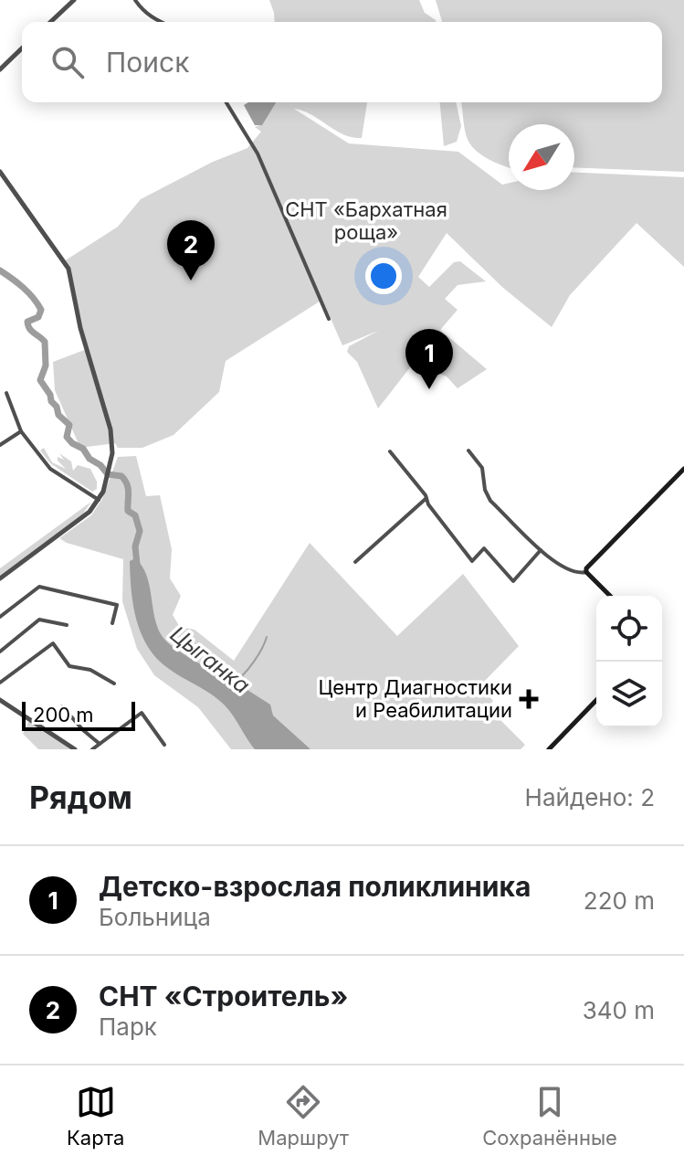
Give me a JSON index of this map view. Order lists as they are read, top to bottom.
{
  "water": ["Цыганка"],
  "parks": ["СНТ «Бархатная роща»"],
  "places": {
    "health": ["Центр Диагностики и Реабилитации"]
  },
  "scale_bar": "200 m",
  "north": "bottom left",
  "page": {
    "search": "Поиск",
    "pins": ["2", "1"],
    "scale": "200 m",
    "heading": ["Рядом", "Найдено: 2"],
    "list": [
      {
        "mark": "1",
        "name": "Детско-взрослая поликлиника",
        "note": "Больница",
        "value": "220 m"
      },
      {
        "mark": "2",
        "name": "СНТ «Строитель»",
        "note": "Парк",
        "value": "340 m"
      }
    ],
    "nav": ["Карта", "Маршрут", "Сохранённые"]
  }
}
